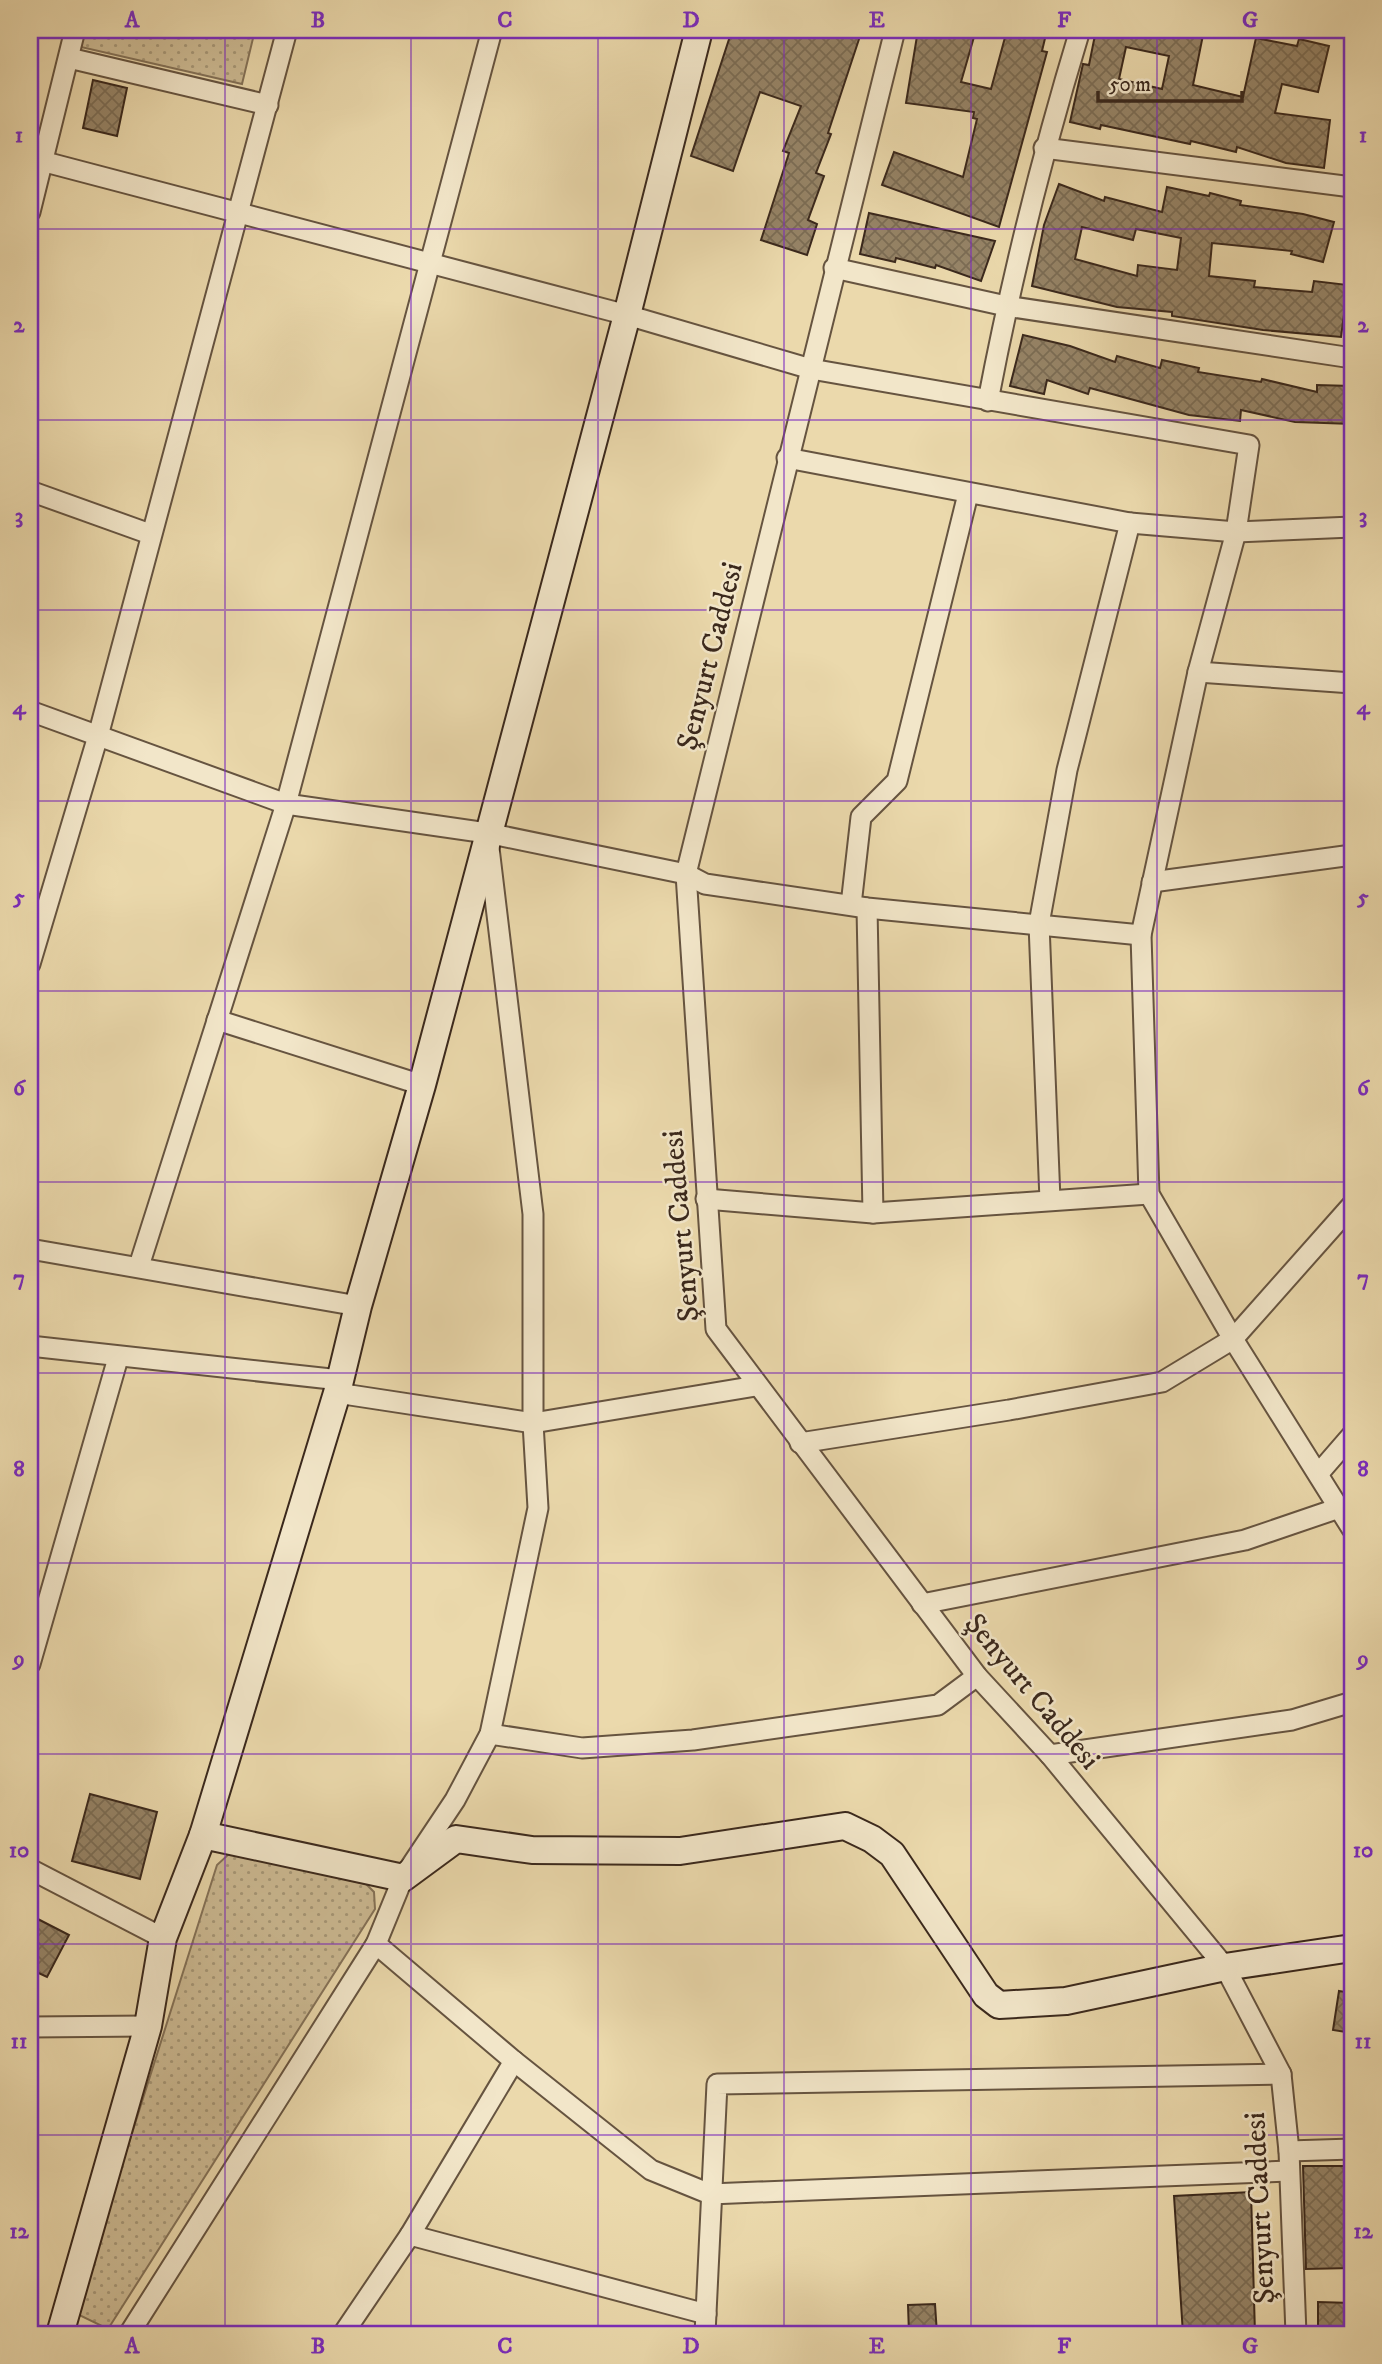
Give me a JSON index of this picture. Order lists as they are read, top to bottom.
{
  "streets": {
    "street": ["Şenyurt Caddesi"]
  },
  "scale_bar": "50 m",
  "grid": {
    "columns": [
      "A",
      "B",
      "C",
      "D",
      "E",
      "F",
      "G"
    ],
    "rows": [
      "1",
      "2",
      "3",
      "4",
      "5",
      "6",
      "7",
      "8",
      "9",
      "10",
      "11",
      "12"
    ]
  }
}
